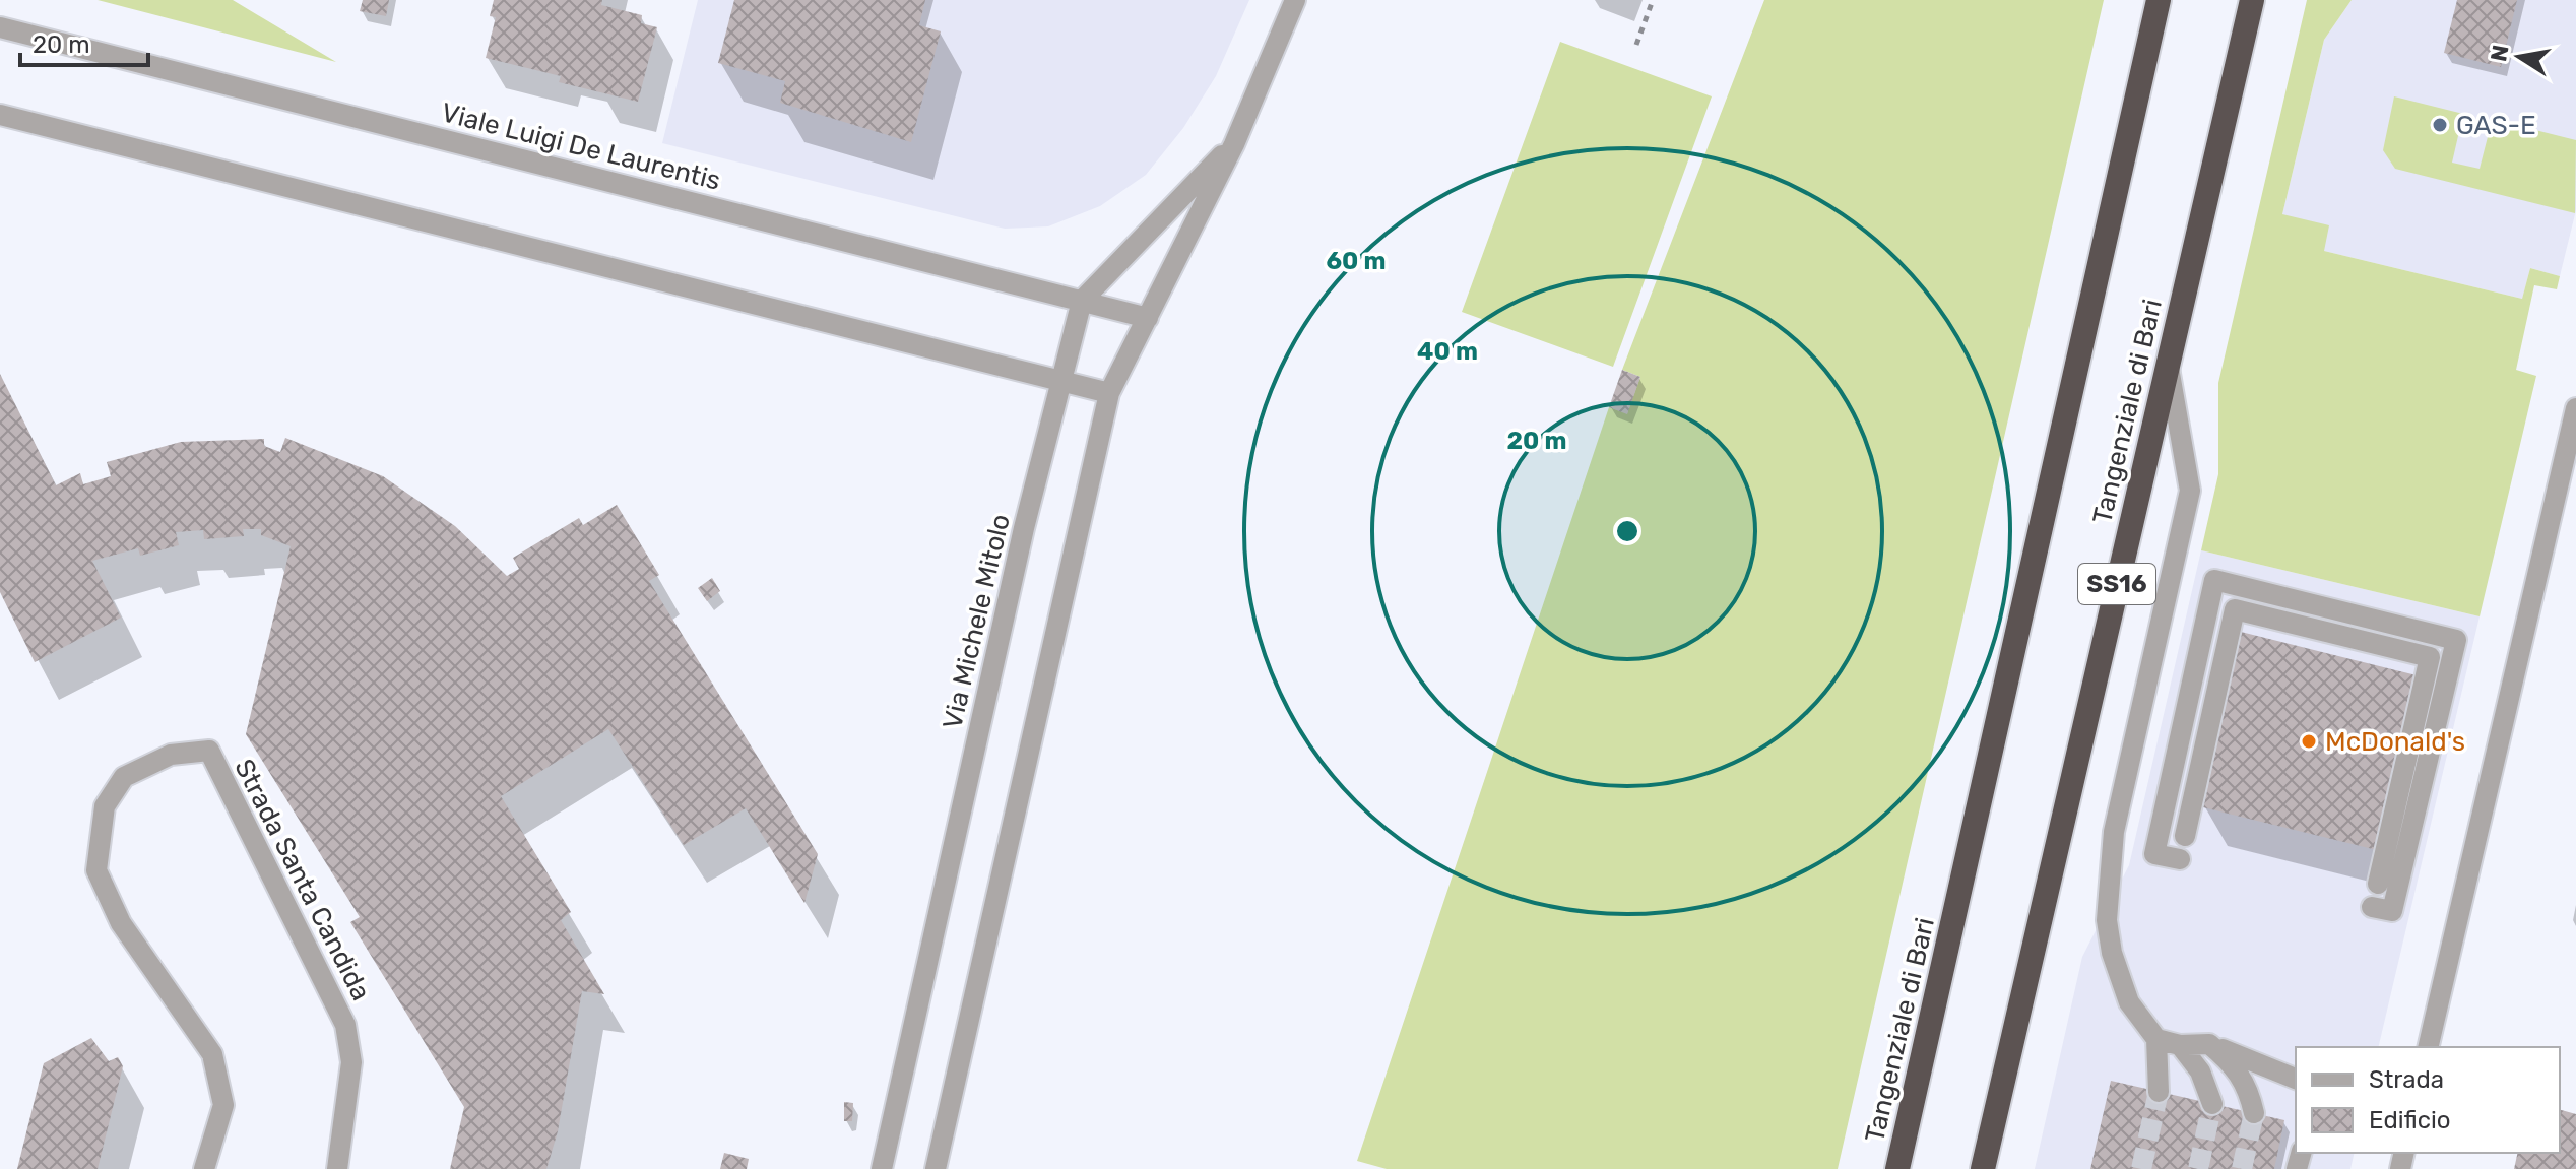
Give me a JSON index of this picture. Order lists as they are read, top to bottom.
{
  "streets": {
    "highway": ["Tangenziale di Bari", "SS16"],
    "street": ["Viale Luigi De Laurentis", "Via Michele Mitolo", "Strada Santa Candida"]
  },
  "crossings": [
    ["Viale Luigi De Laurentis", "Via Michele Mitolo"]
  ],
  "places": ["GAS-E", "McDonald's"],
  "legend": ["Strada", "Edificio"],
  "scale_bar": "20 m",
  "north": "left",
  "rings": ["60 m", "40 m", "20 m"]
}
